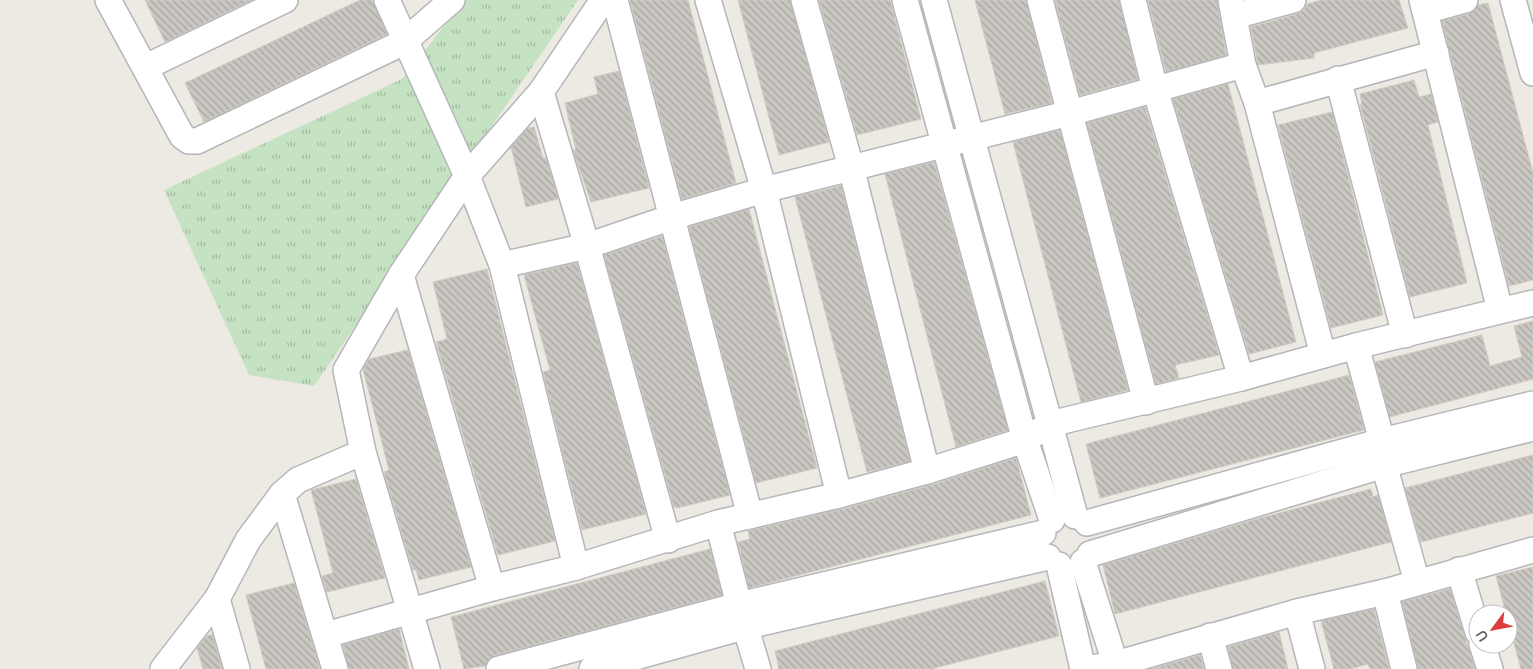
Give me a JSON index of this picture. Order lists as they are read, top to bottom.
{
  "north": "bottom left"
}
